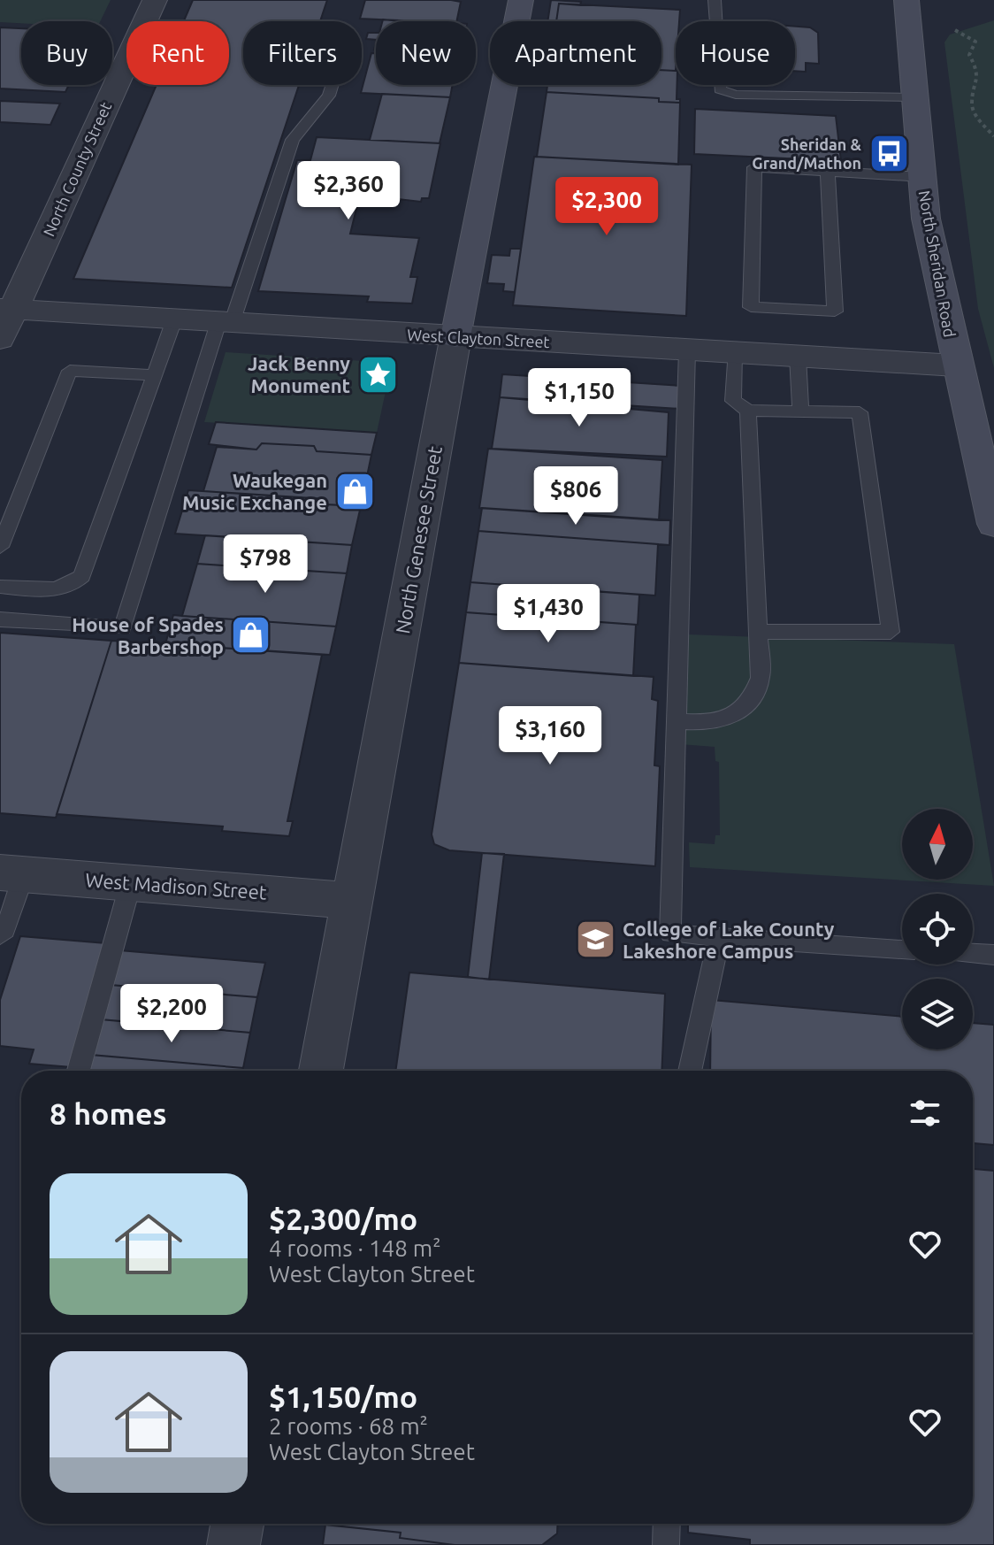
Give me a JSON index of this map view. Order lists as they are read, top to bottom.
{
  "streets": {
    "main road": ["North Sheridan Road", "North Genesee Street"],
    "street": ["North County Street", "West Clayton Street", "West Madison Street"]
  },
  "crossings": [
    ["North County Street", "West Clayton Street"],
    ["North Sheridan Road", "West Clayton Street"],
    ["West Clayton Street", "North Genesee Street"],
    ["North Genesee Street", "West Madison Street"]
  ],
  "places": {
    "bus stop": ["Sheridan & Grand/Mathon"],
    "place": ["Jack Benny Monument"],
    "shop": ["Waukegan Music Exchange", "House of Spades Barbershop"],
    "school or university": ["College of Lake County Lakeshore Campus"]
  },
  "north": "top",
  "page": {
    "chip": [
      "Buy",
      "Rent",
      "Filters",
      "New",
      "Apartment",
      "House"
    ],
    "price": [
      "$2,360",
      "$2,300",
      "$1,150",
      "$806",
      "$798",
      "$1,430",
      "$3,160",
      "$2,200"
    ],
    "heading": "8 homes",
    "list": [
      {
        "name": "$2,300/mo",
        "note": "4 rooms · 148 m² · West Clayton Street"
      },
      {
        "name": "$1,150/mo",
        "note": "2 rooms · 68 m² · West Clayton Street"
      }
    ]
  }
}
